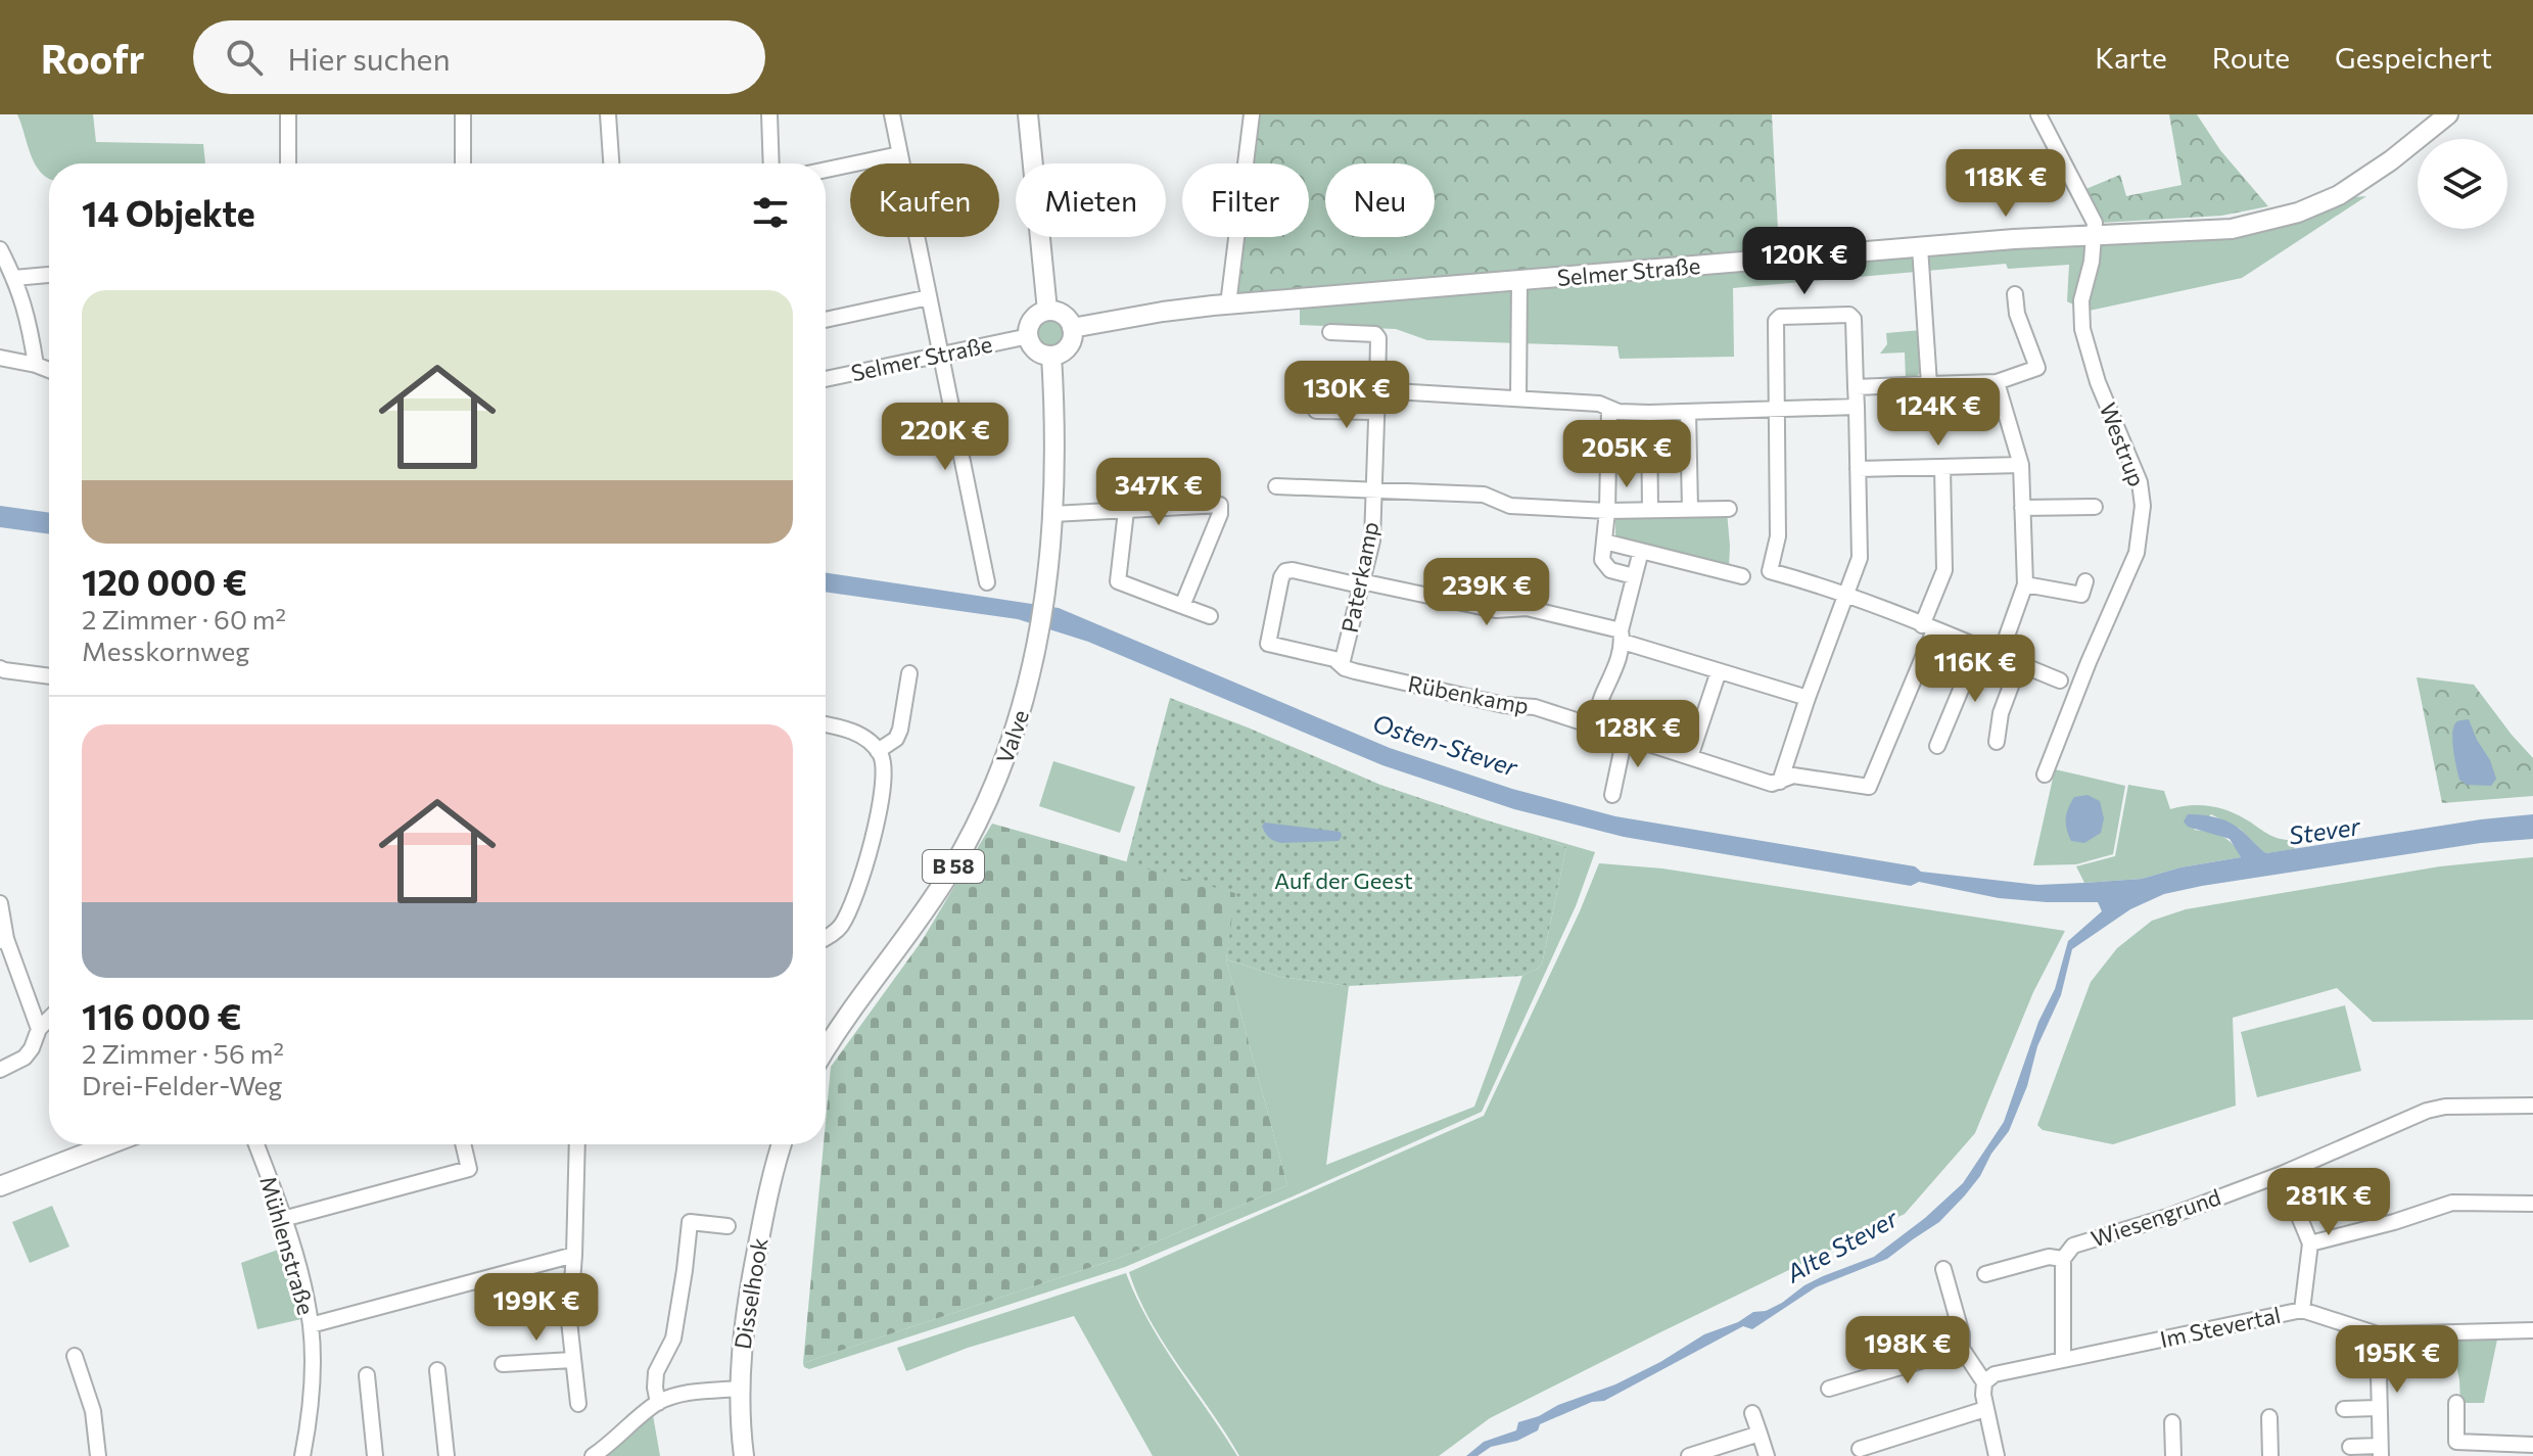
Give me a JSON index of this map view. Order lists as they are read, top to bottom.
{
  "streets": {
    "main road": [
      "Selmer Straße",
      "Valve",
      "B 58",
      "Disselhook"
    ],
    "street": [
      "Westrup",
      "Paterkamp",
      "Rübenkamp",
      "Wiesengrund",
      "Mühlenstraße",
      "Im Stevertal"
    ]
  },
  "crossings": [
    ["Selmer Straße", "Westrup"],
    ["Selmer Straße", "Valve"],
    ["Paterkamp", "Rübenkamp"]
  ],
  "water": ["Osten-Stever", "Stever", "Alte Stever"],
  "parks": ["Auf der Geest"],
  "page": {
    "header": "Roofr",
    "search": "Hier suchen",
    "nav": ["Karte", "Route", "Gespeichert"],
    "price": [
      "118K €",
      "120K €",
      "130K €",
      "124K €",
      "220K €",
      "205K €",
      "347K €",
      "239K €",
      "116K €",
      "128K €",
      "281K €",
      "199K €",
      "198K €",
      "195K €"
    ],
    "chip": [
      "Kaufen",
      "Mieten",
      "Filter",
      "Neu"
    ],
    "heading": "14 Objekte",
    "list": [
      {
        "name": "120 000 €",
        "note": "2 Zimmer · 60 m² · Messkornweg"
      },
      {
        "name": "116 000 €",
        "note": "2 Zimmer · 56 m² · Drei-Felder-Weg"
      }
    ]
  }
}
